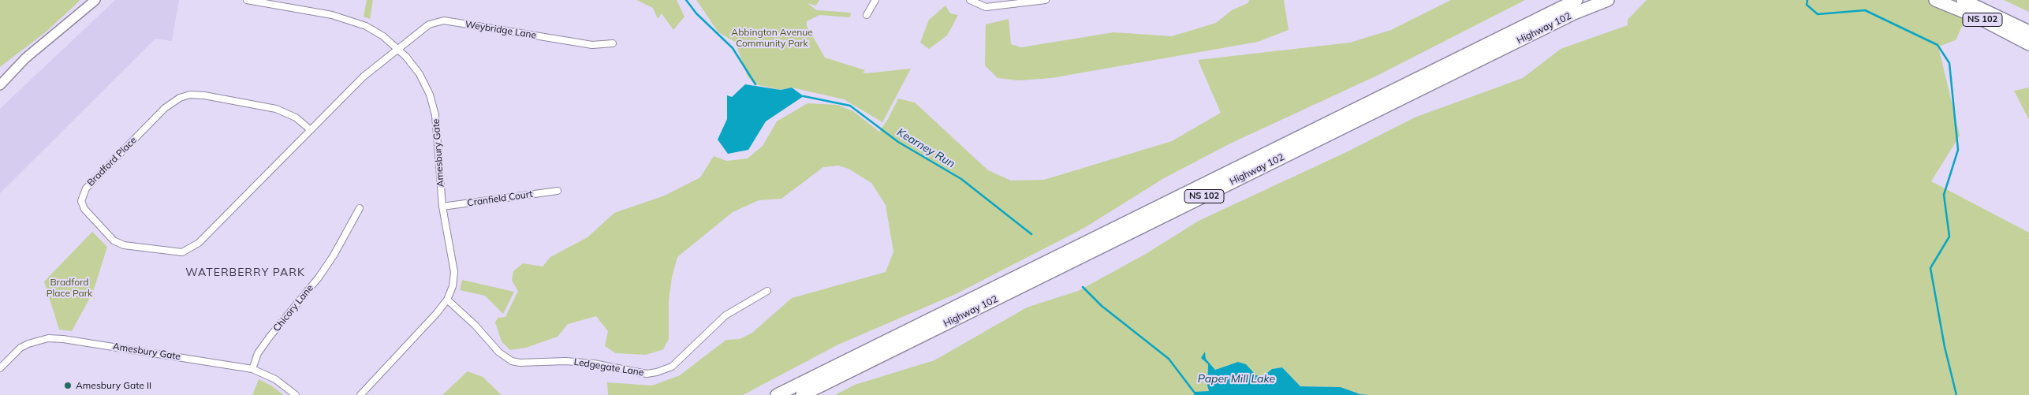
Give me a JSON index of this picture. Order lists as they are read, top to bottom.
{
  "streets": {
    "highway": ["NS 102", "Highway 102"],
    "street": [
      "Weybridge Lane",
      "Amesbury Gate",
      "Bradford Place",
      "Cranfield Court",
      "Chicory Lane",
      "Ledgegate Lane"
    ]
  },
  "crossings": [
    ["Weybridge Lane", "Amesbury Gate"],
    ["Weybridge Lane", "Bradford Place"],
    ["Amesbury Gate", "Bradford Place"],
    ["Amesbury Gate", "Cranfield Court"],
    ["Amesbury Gate", "Chicory Lane"],
    ["Amesbury Gate", "Ledgegate Lane"]
  ],
  "districts": ["WATERBERRY PARK"],
  "water": ["Kearney Run", "Paper Mill Lake"],
  "parks": ["Abbington Avenue Community Park", "Bradford Place Park"],
  "places": ["Amesbury Gate II"]
}
